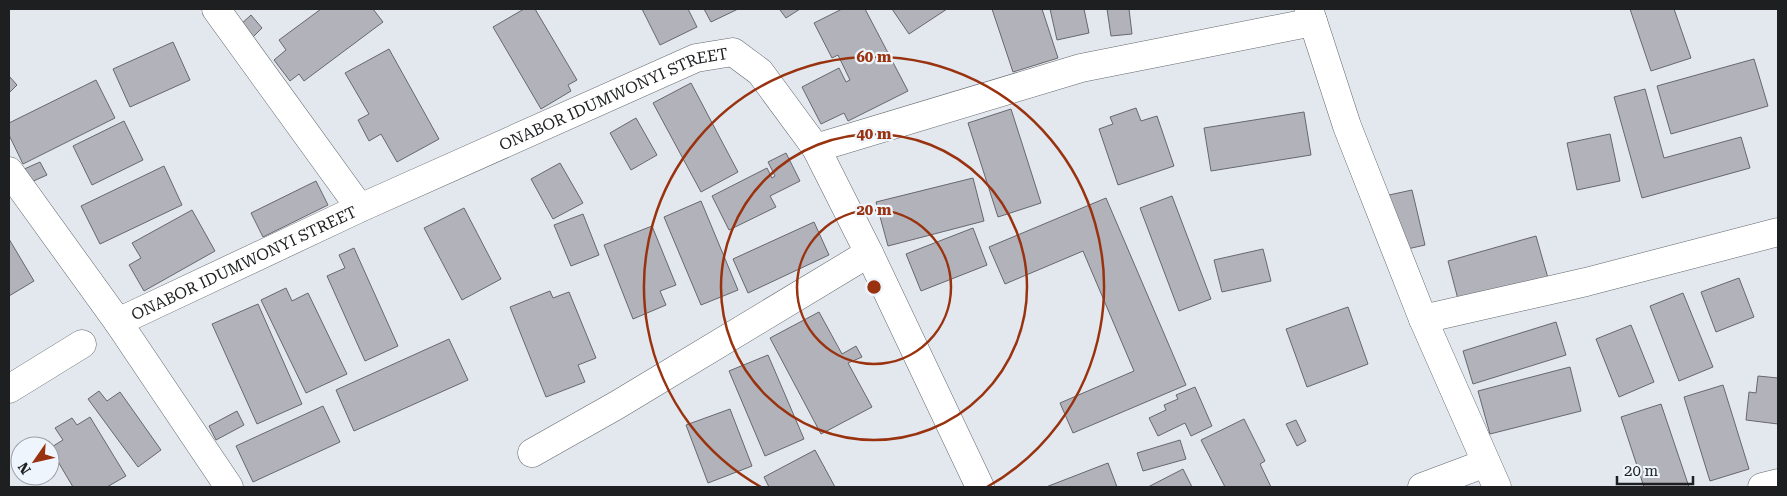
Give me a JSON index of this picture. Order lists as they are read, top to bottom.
{
  "streets": {
    "street": ["ONABOR IDUMWONYI STREET"]
  },
  "scale_bar": "20 m",
  "north": "bottom left",
  "rings": ["60 m", "40 m", "20 m"]
}
